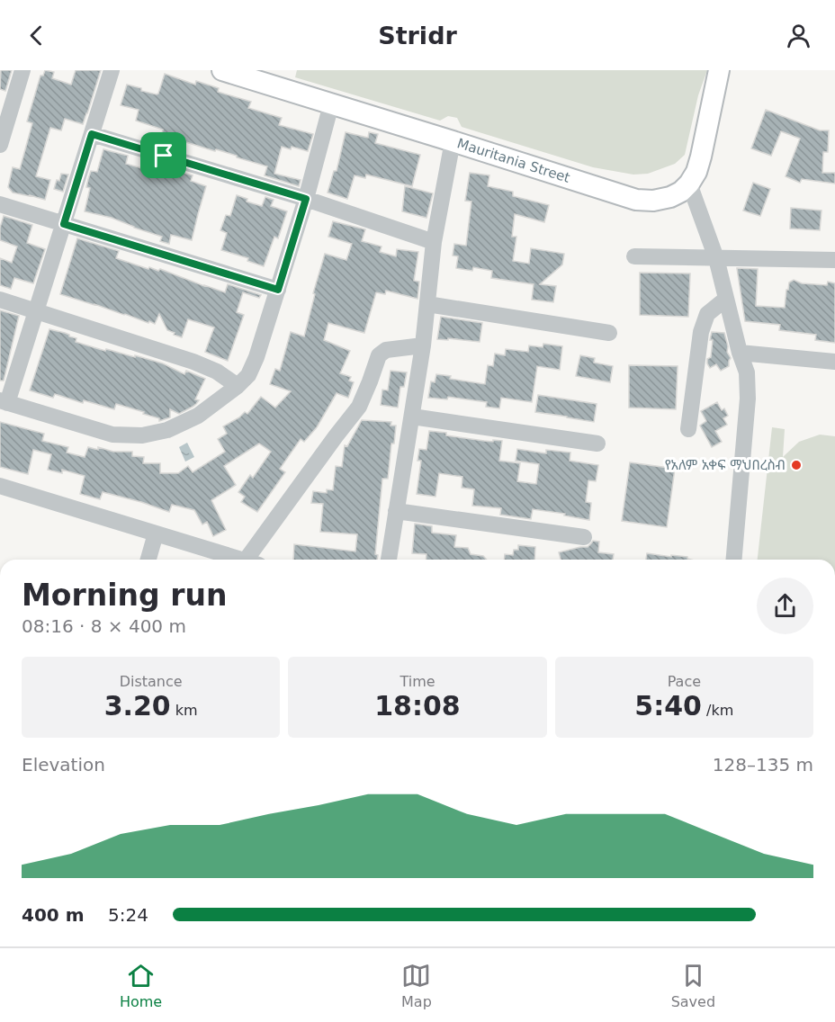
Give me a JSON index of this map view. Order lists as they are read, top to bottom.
{
  "streets": {
    "main road": ["Mauritania Street"]
  },
  "places": ["የአለም አቀፍ ማህበረስብ"],
  "page": {
    "header": "Stridr",
    "heading": ["Morning run", "08:16 · 8 × 400 m"],
    "stats": [
      ["Distance", "3.20 km"],
      ["Time", "18:08"],
      ["Pace", "5:40 /km"]
    ],
    "chart": ["Elevation", "128–135 m"],
    "list": [
      {
        "name": "400 m",
        "note": "5:24"
      }
    ],
    "tabs": ["Home", "Map", "Saved"]
  }
}
